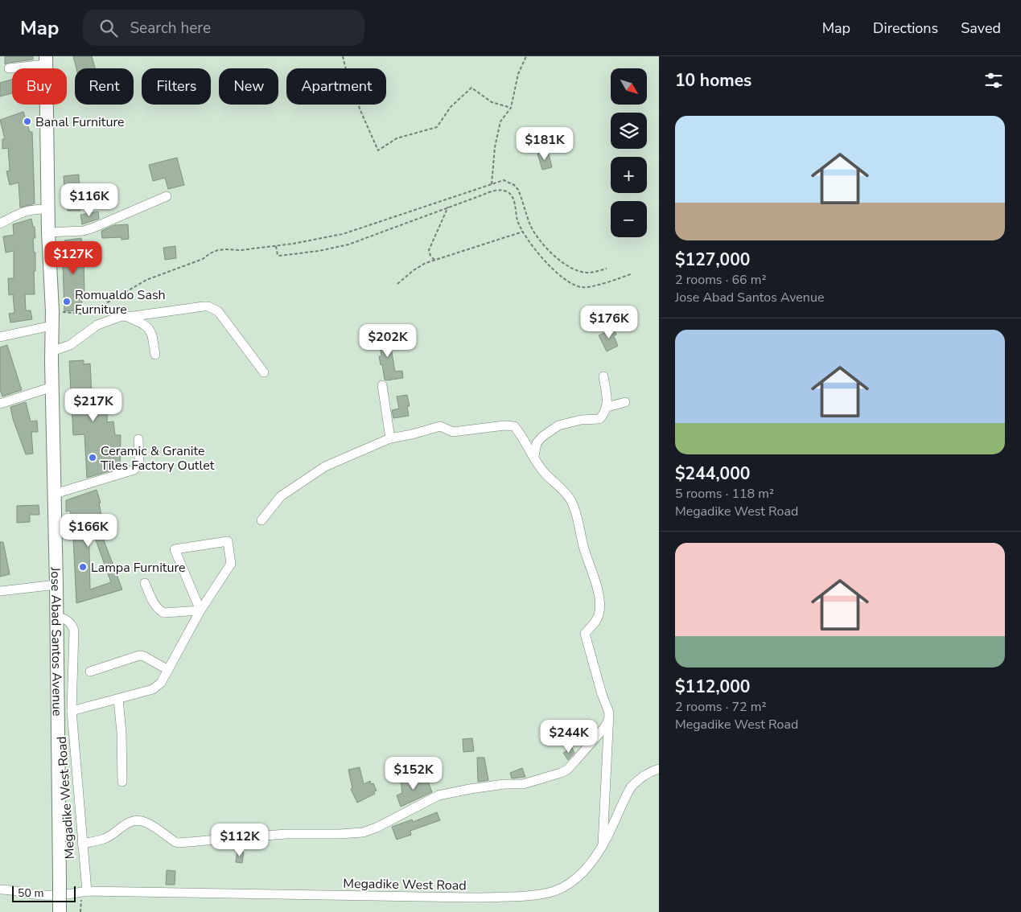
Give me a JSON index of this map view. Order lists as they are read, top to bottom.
{
  "streets": {
    "highway": ["Jose Abad Santos Avenue"],
    "street": ["Megadike West Road"]
  },
  "crossings": [
    ["Jose Abad Santos Avenue", "Megadike West Road"]
  ],
  "places": [
    "Banal Furniture",
    "Romualdo Sash Furniture",
    "Ceramic & Granite Tiles Factory Outlet",
    "Lampa Furniture"
  ],
  "scale_bar": "50 m",
  "north": "bottom right",
  "page": {
    "header": "Map",
    "search": "Search here",
    "nav": ["Map", "Directions", "Saved"],
    "heading": "10 homes",
    "map_buttons": ["+", "−"],
    "chip": [
      "Buy",
      "Rent",
      "Filters",
      "New",
      "Apartment"
    ],
    "list": [
      {
        "name": "$127,000",
        "note": "2 rooms · 66 m² · Jose Abad Santos Avenue"
      },
      {
        "name": "$244,000",
        "note": "5 rooms · 118 m² · Megadike West Road"
      },
      {
        "name": "$112,000",
        "note": "2 rooms · 72 m² · Megadike West Road"
      }
    ],
    "price": [
      "$181K",
      "$116K",
      "$127K",
      "$176K",
      "$202K",
      "$217K",
      "$166K",
      "$244K",
      "$152K",
      "$112K"
    ],
    "scale": "50 m"
  }
}
